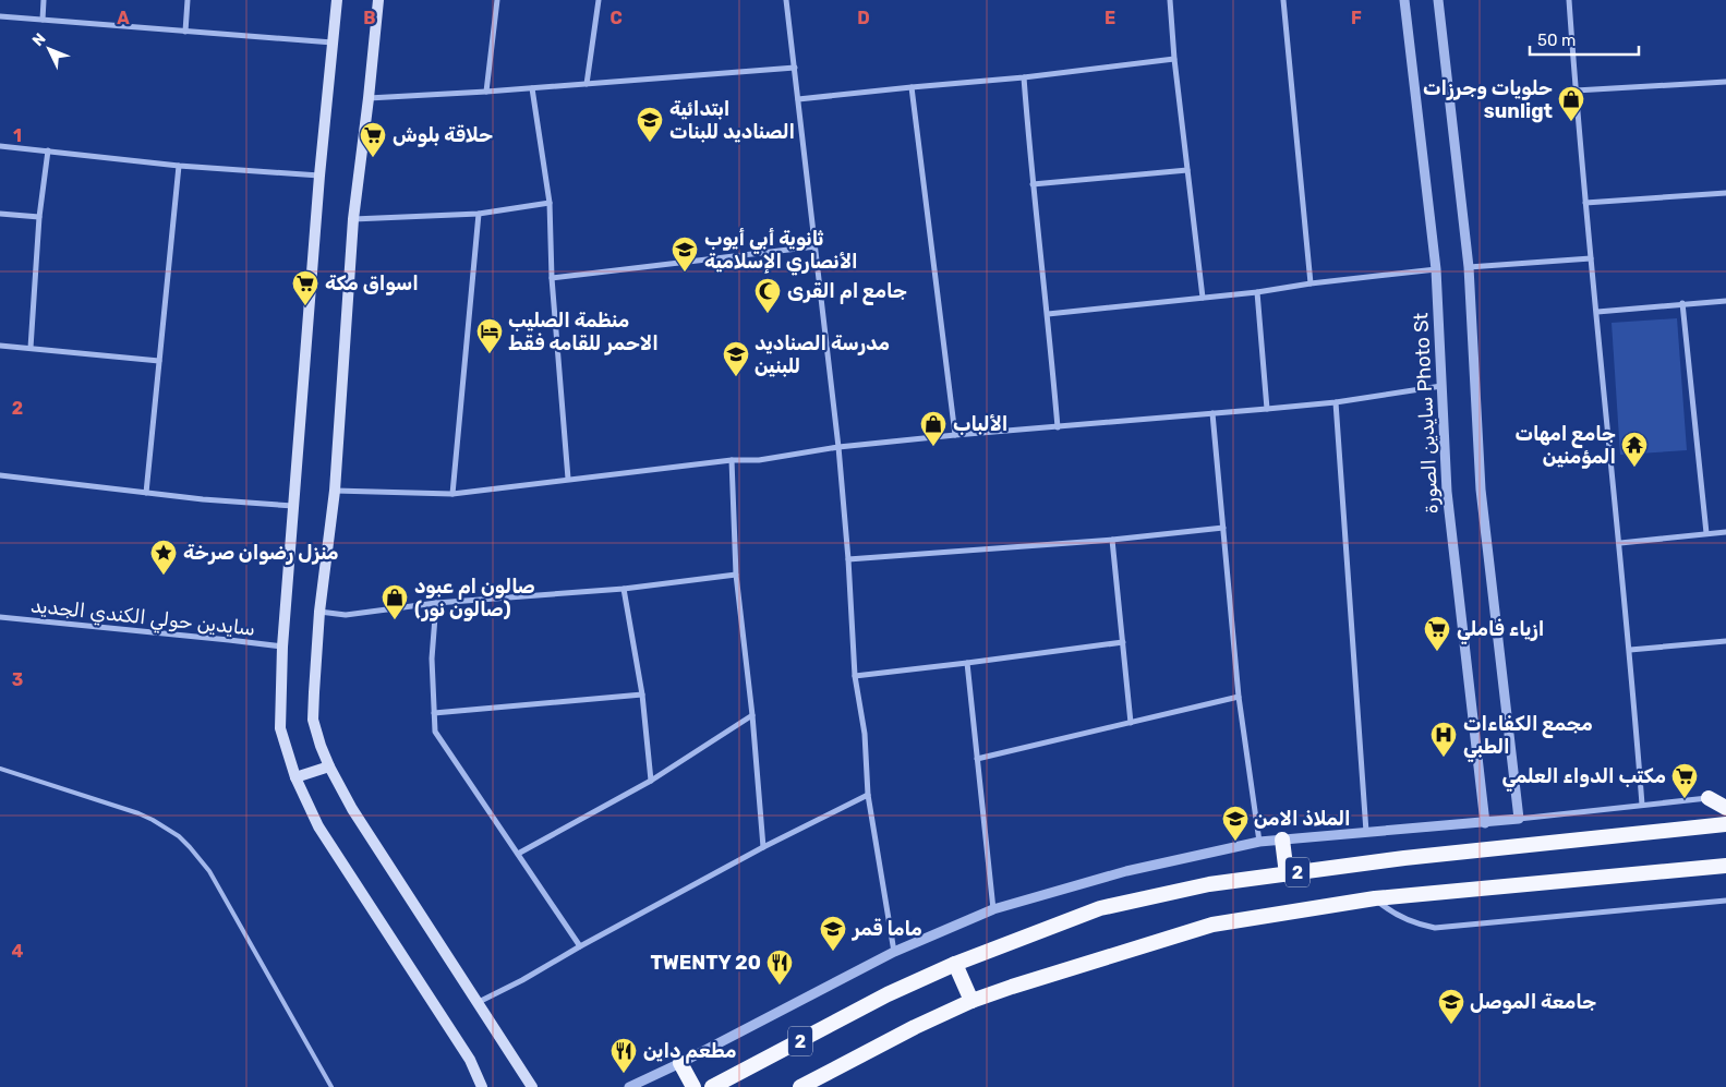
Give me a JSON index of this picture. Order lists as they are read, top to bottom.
{
  "streets": {
    "highway": ["2"],
    "street": ["سايدين الصورة Photo St", "سايدين حولي الكندي الجديد"]
  },
  "places": {
    "shop": ["حلويات وجرزات sunligt", "الألباب", "صالون ام عبود (صالون نور)"],
    "school or university": [
      "ابتدائية الصناديد للبنات",
      "ثانوية أبي أيوب الأنصاري الإسلامية",
      "مدرسة الصناديد للبنين",
      "الملاذ الامن",
      "ماما قمر",
      "جامعة الموصل"
    ],
    "supermarket": [
      "حلاقة بلوش",
      "اسواق مكة",
      "ازياء فاملي",
      "مكتب الدواء العلمي"
    ],
    "mosque": ["جامع ام القرى"],
    "hotel": ["منظمة الصليب الاحمر للقامه فقط"],
    "temple": ["جامع امهات المؤمنين"],
    "place": ["منزل رضوان صرخة"],
    "hospital": ["مجمع الكفاءات الطبي"],
    "restaurant": ["TWENTY 20", "مطعم داين"]
  },
  "scale_bar": "50 m",
  "north": "top left",
  "grid": {
    "columns": [
      "A",
      "B",
      "C",
      "D",
      "E",
      "F"
    ],
    "rows": [
      "1",
      "2",
      "3",
      "4"
    ]
  }
}
